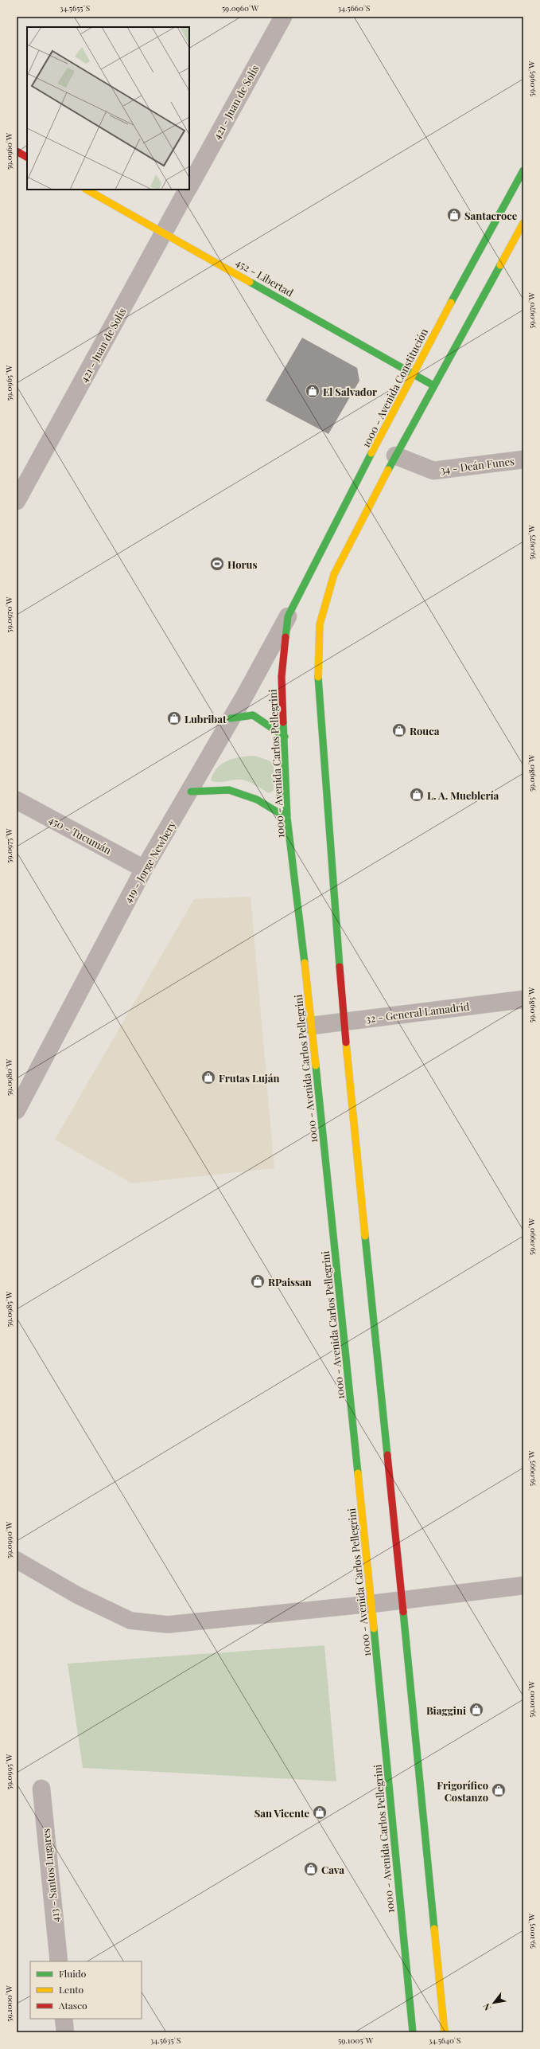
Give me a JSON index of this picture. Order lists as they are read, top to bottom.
{
  "streets": {
    "main road": ["452 - Libertad", "1000 - Avenida Constitución", "1000 - Avenida Carlos Pellegrini"],
    "street": [
      "421 - Juan de Solís",
      "34 - Deán Funes",
      "450 - Tucumán",
      "419 - Jorge Newbery",
      "32 - General Lamadrid",
      "413 - Santos Lugares"
    ]
  },
  "crossings": [
    ["421 - Juan de Solís", "452 - Libertad"],
    ["452 - Libertad", "1000 - Avenida Constitución"],
    ["1000 - Avenida Constitución", "1000 - Avenida Carlos Pellegrini"],
    ["1000 - Avenida Constitución", "419 - Jorge Newbery"],
    ["1000 - Avenida Carlos Pellegrini", "419 - Jorge Newbery"],
    ["1000 - Avenida Carlos Pellegrini", "32 - General Lamadrid"],
    ["450 - Tucumán", "419 - Jorge Newbery"]
  ],
  "places": {
    "shop": [
      "Santacroce",
      "El Salvador",
      "Lubribat",
      "Rouca",
      "L. A. Mueblería",
      "Frutas Luján",
      "RPaissan",
      "Biaggini",
      "Frigorífico Costanzo",
      "San Vicente",
      "Cava"
    ],
    "sports": ["Horus"]
  },
  "legend": ["Fluido", "Lento", "Atasco"],
  "north": "bottom left",
  "coordinates": [
    "34.5655°S",
    "59.0960°W",
    "34.5660°S",
    "59.0965°W",
    "59.0970°W",
    "59.0975°W",
    "59.0980°W",
    "59.0985°W",
    "59.0990°W",
    "59.0995°W",
    "59.1000°W",
    "59.1005°W",
    "34.5635°S",
    "34.5640°S"
  ]
}
